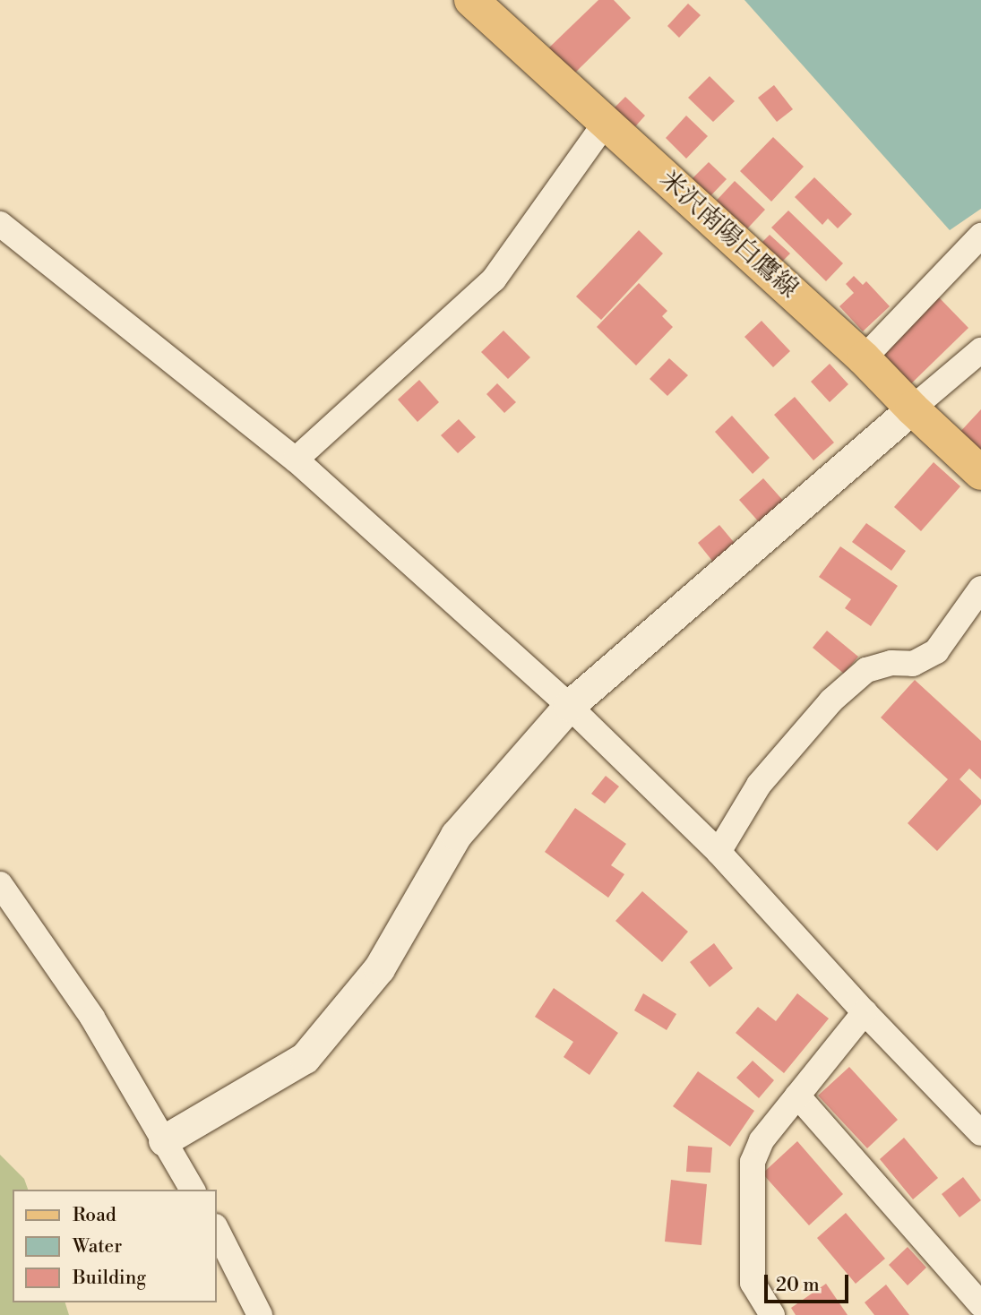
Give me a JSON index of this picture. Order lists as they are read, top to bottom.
{
  "streets": {
    "main road": ["米沢南陽白鷹線"]
  },
  "legend": ["Road", "Water", "Building"],
  "scale_bar": "20 m"
}
